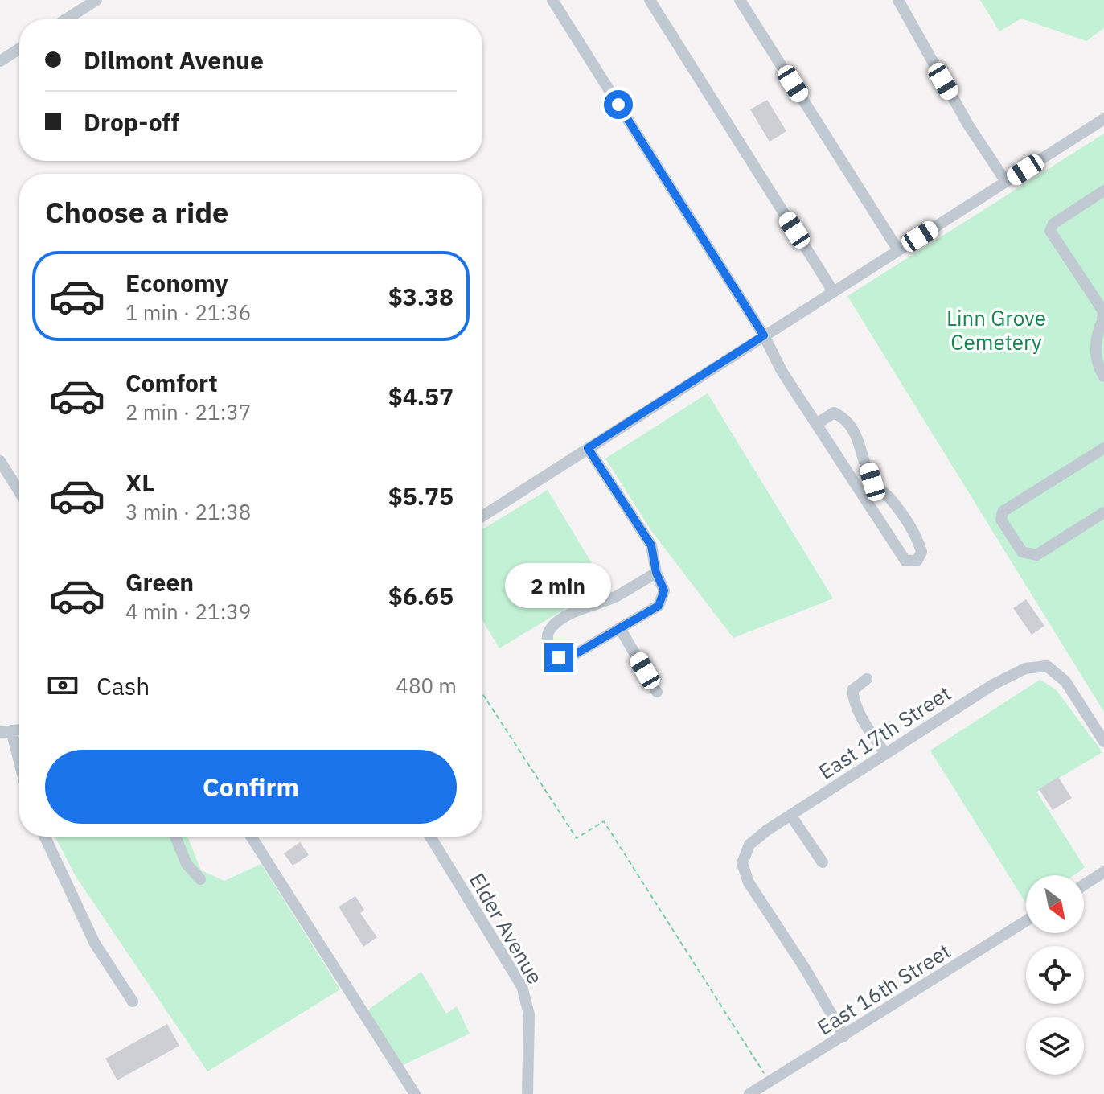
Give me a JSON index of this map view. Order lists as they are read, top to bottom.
{
  "streets": {
    "street": ["East 17th Street", "Elder Avenue", "East 16th Street"]
  },
  "crossings": [
    ["East 17th Street", "East 16th Street"]
  ],
  "parks": ["Linn Grove Cemetery"],
  "north": "bottom right",
  "page": {
    "banner": ["Dilmont Avenue", "Drop-off"],
    "heading": "Choose a ride",
    "list": [
      {
        "name": "Economy",
        "note": "1 min · 21:36",
        "value": "$3.38"
      },
      {
        "name": "Comfort",
        "note": "2 min · 21:37",
        "value": "$4.57"
      },
      {
        "name": "XL",
        "note": "3 min · 21:38",
        "value": "$5.75"
      },
      {
        "name": "Green",
        "note": "4 min · 21:39",
        "value": "$6.65"
      }
    ],
    "bubble": "2 min",
    "pay": ["Cash", "480 m"],
    "buttons": "Confirm"
  }
}
